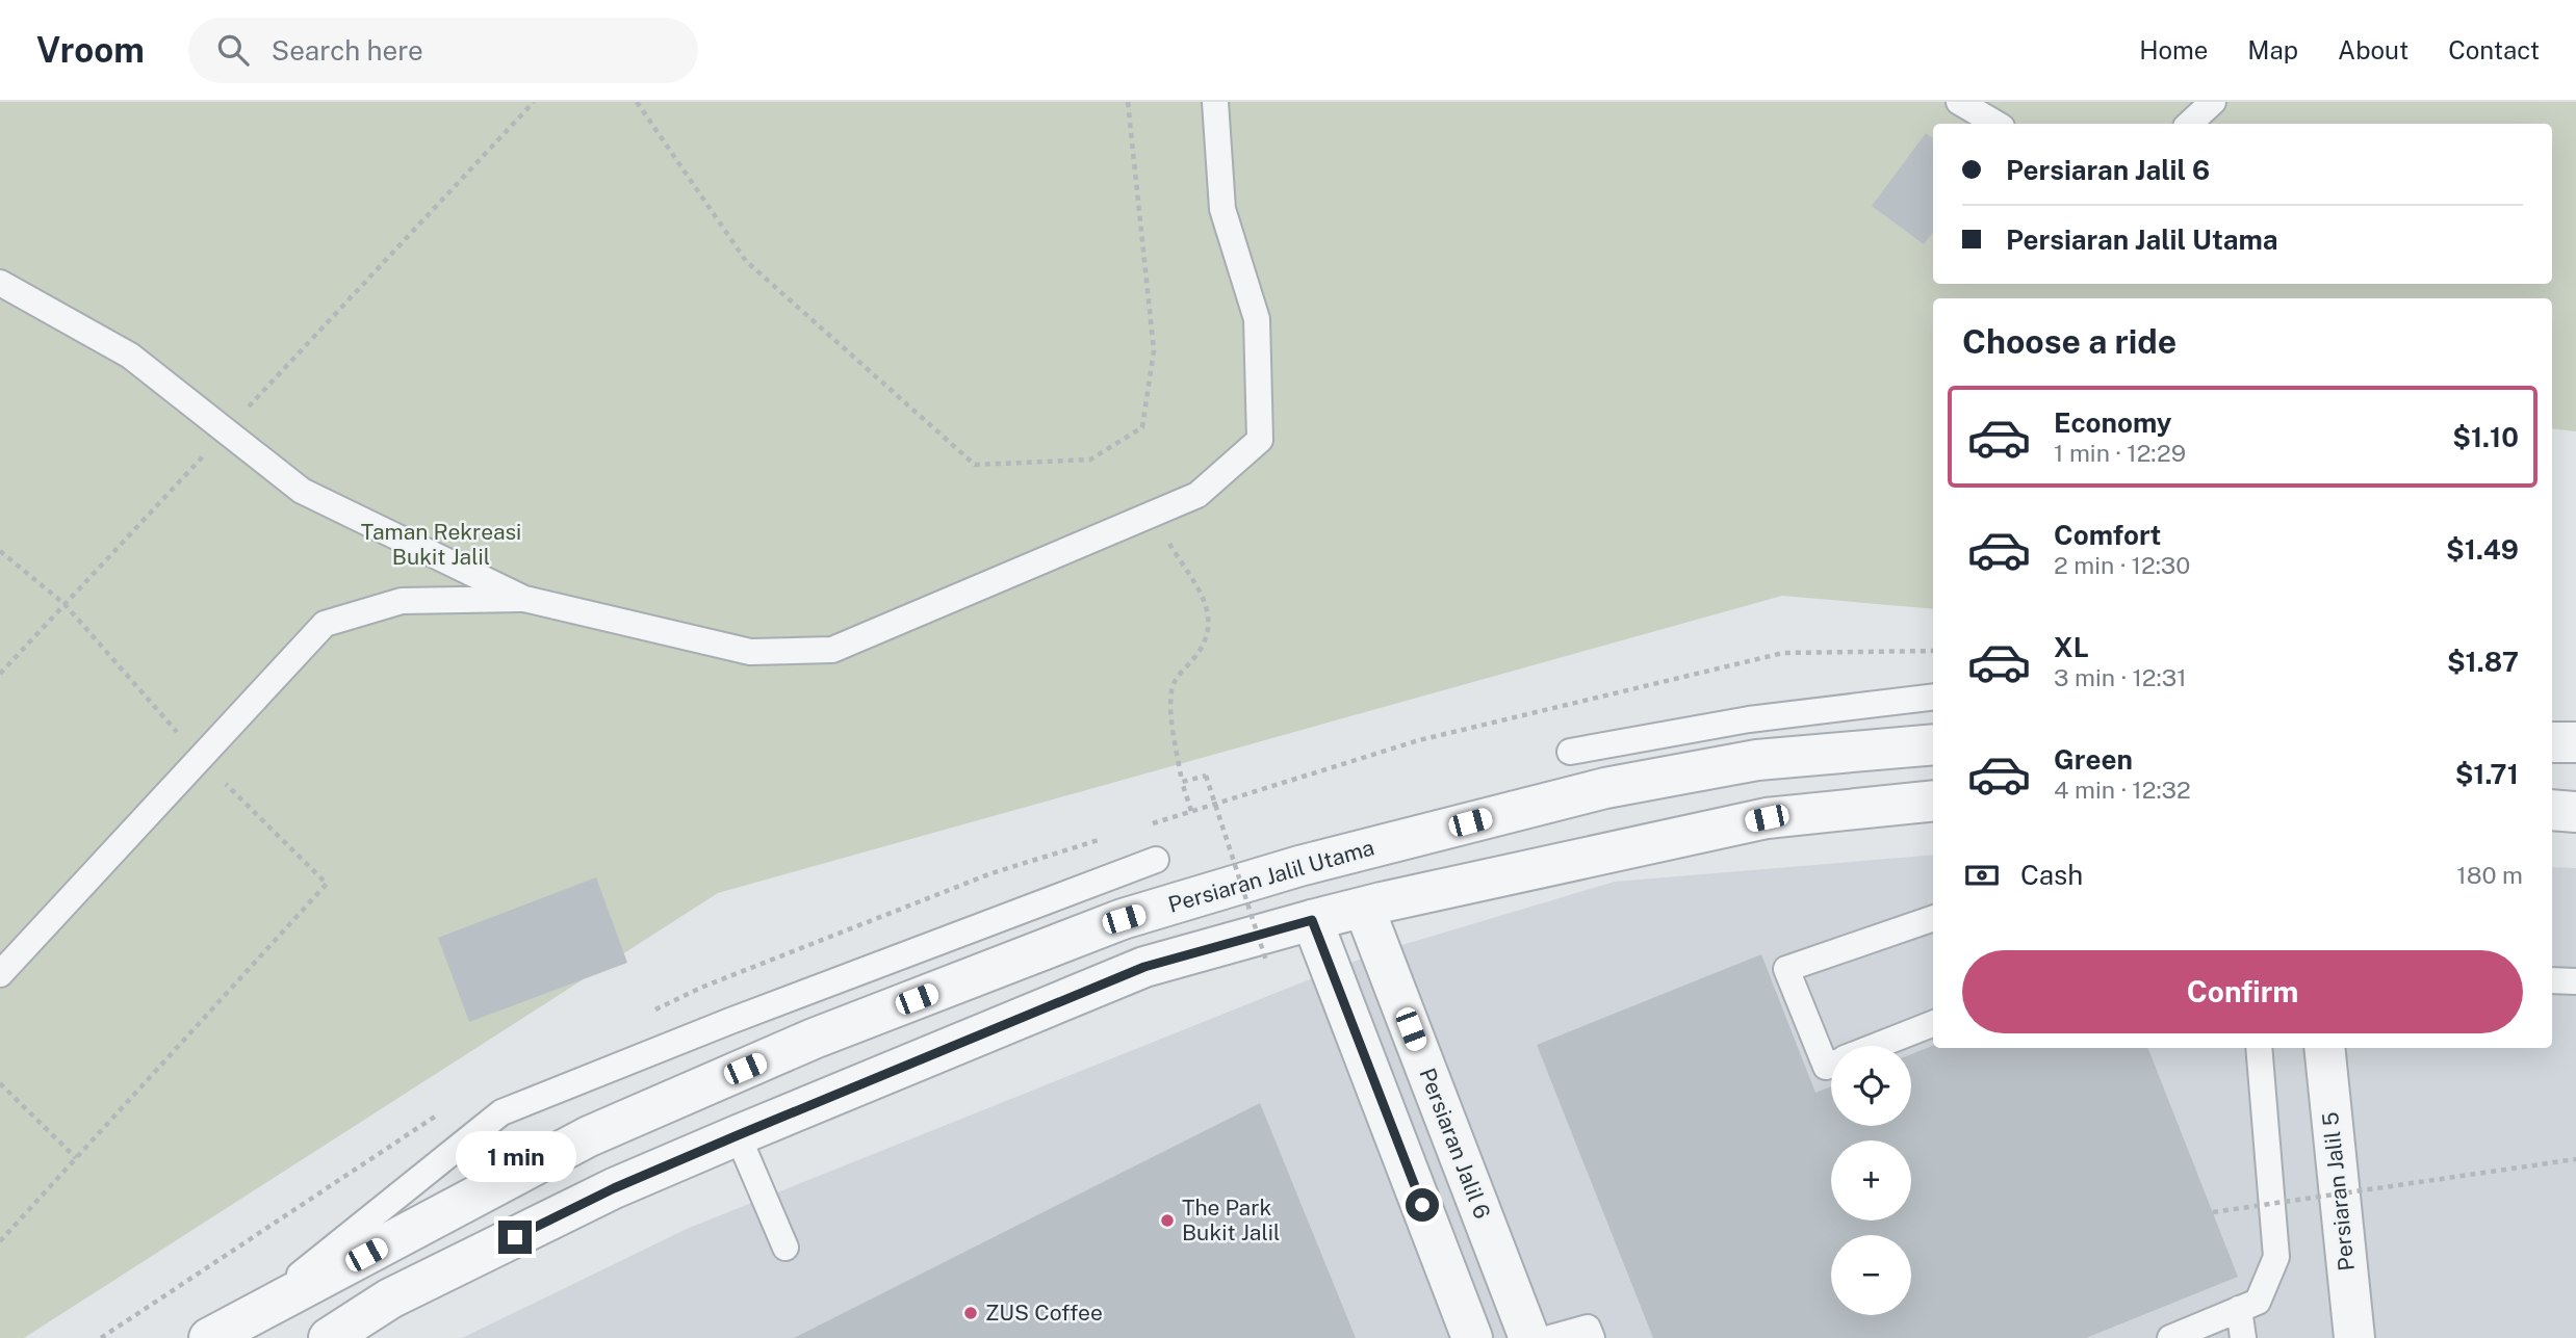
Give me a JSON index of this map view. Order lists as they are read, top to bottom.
{
  "streets": {
    "street": ["Persiaran Jalil Utama", "Persiaran Jalil 6", "Persiaran Jalil 5"]
  },
  "crossings": [
    ["Persiaran Jalil Utama", "Persiaran Jalil 6"]
  ],
  "parks": ["Taman Rekreasi Bukit Jalil"],
  "places": ["The Park Bukit Jalil", "ZUS Coffee"],
  "page": {
    "header": "Vroom",
    "search": "Search here",
    "nav": [
      "Home",
      "Map",
      "About",
      "Contact"
    ],
    "banner": ["Persiaran Jalil 6", "Persiaran Jalil Utama"],
    "heading": "Choose a ride",
    "list": [
      {
        "name": "Economy",
        "note": "1 min · 12:29",
        "value": "$1.10"
      },
      {
        "name": "Comfort",
        "note": "2 min · 12:30",
        "value": "$1.49"
      },
      {
        "name": "XL",
        "note": "3 min · 12:31",
        "value": "$1.87"
      },
      {
        "name": "Green",
        "note": "4 min · 12:32",
        "value": "$1.71"
      }
    ],
    "pay": ["Cash", "180 m"],
    "buttons": "Confirm",
    "map_buttons": ["+", "−"],
    "bubble": "1 min"
  }
}
